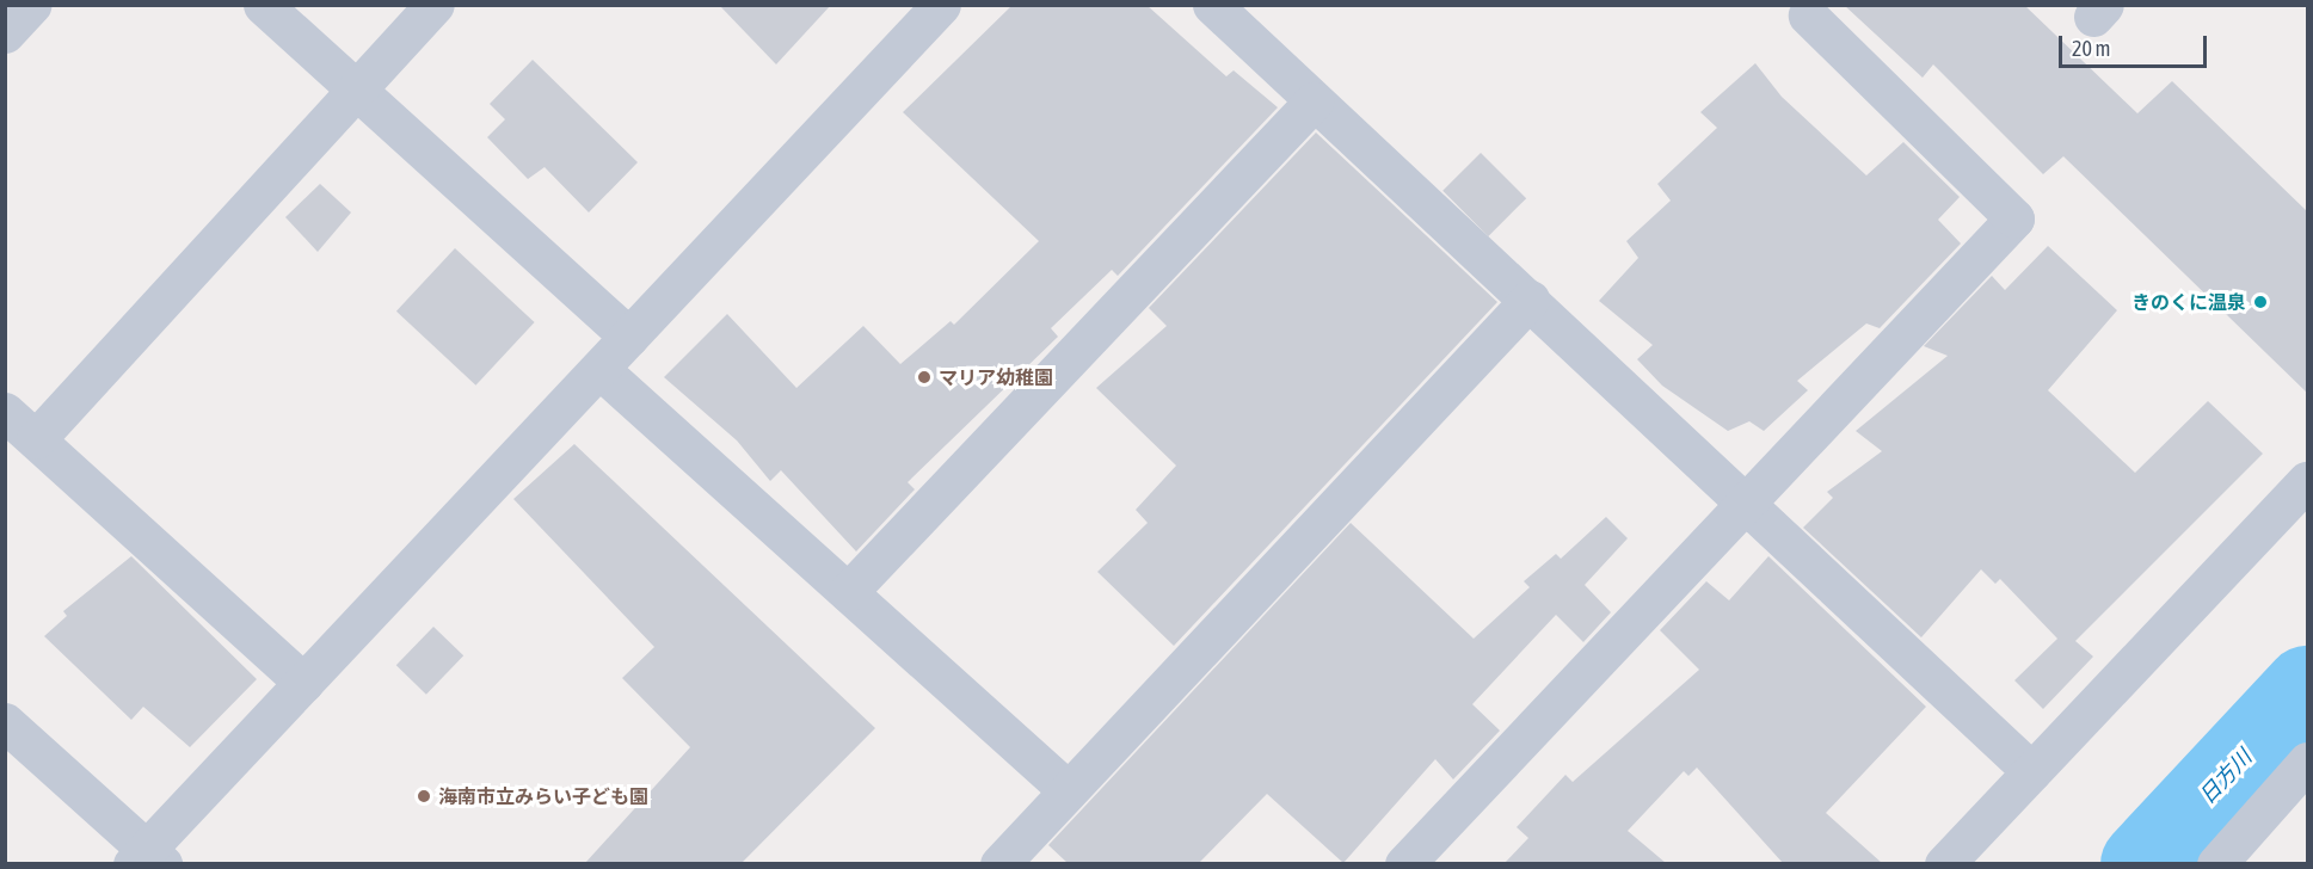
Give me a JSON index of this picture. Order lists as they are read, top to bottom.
{
  "water": ["日方川"],
  "places": ["きのくに温泉", "マリア幼稚園", "海南市立みらい子ども園"],
  "scale_bar": "20 m"
}
